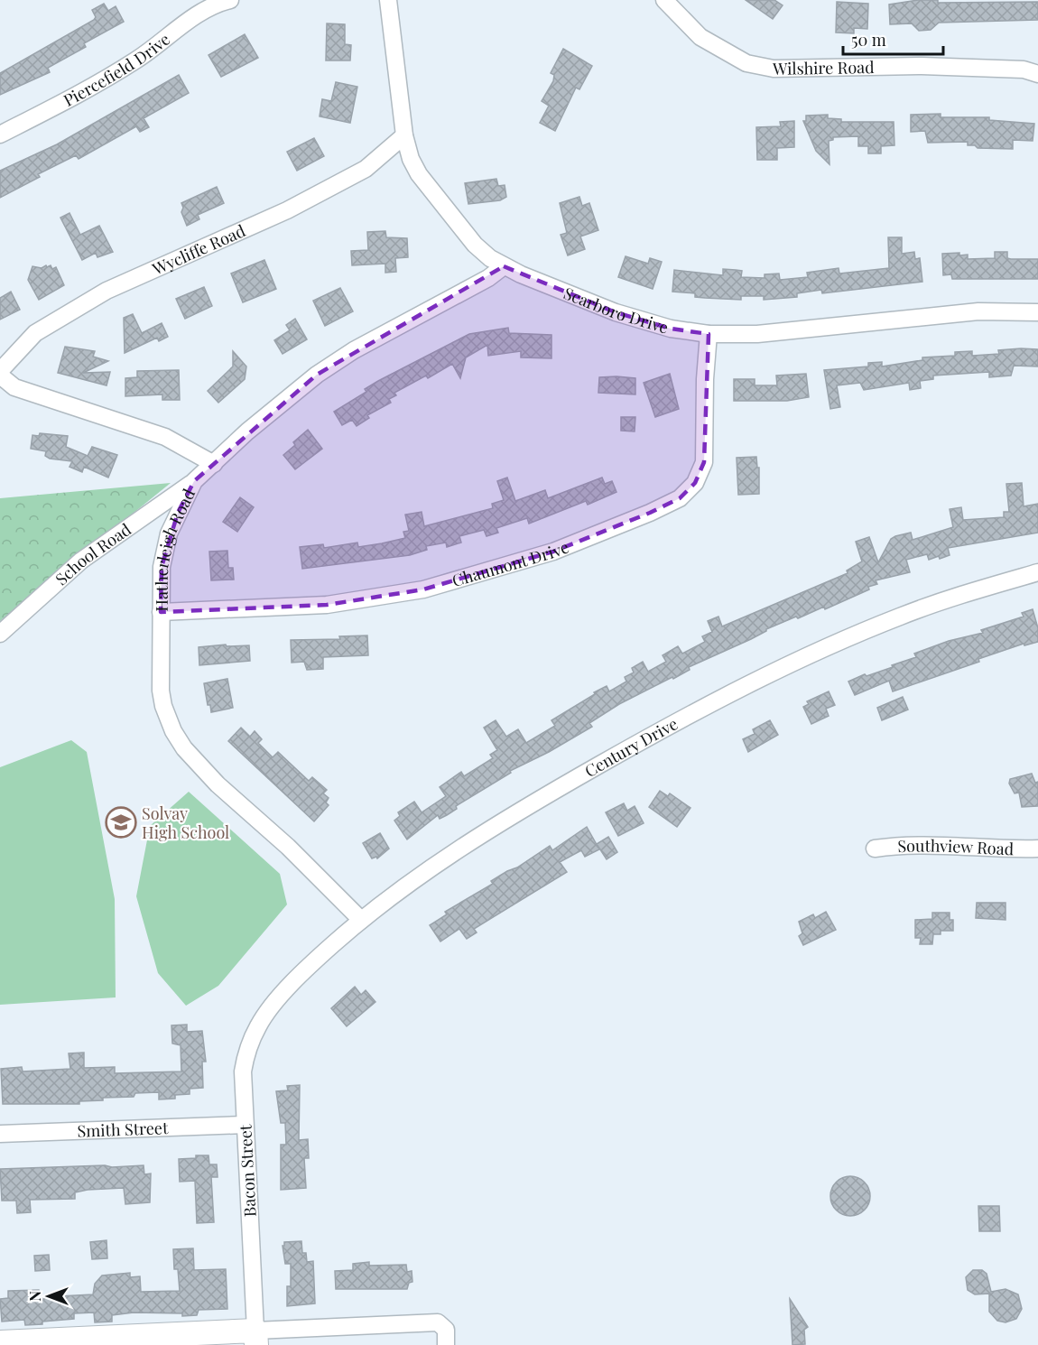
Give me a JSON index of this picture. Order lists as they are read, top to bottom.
{
  "streets": {
    "street": [
      "Wilshire Road",
      "Piercefield Drive",
      "Wycliffe Road",
      "Scarboro Drive",
      "Hatherleigh Road",
      "School Road",
      "Chaumont Drive",
      "Century Drive",
      "Southview Road",
      "Smith Street",
      "Bacon Street"
    ]
  },
  "crossings": [
    ["Wycliffe Road", "Scarboro Drive"],
    ["Wycliffe Road", "Hatherleigh Road"],
    ["Scarboro Drive", "Hatherleigh Road"],
    ["Scarboro Drive", "Chaumont Drive"],
    ["Hatherleigh Road", "School Road"],
    ["Hatherleigh Road", "Chaumont Drive"],
    ["Hatherleigh Road", "Century Drive"],
    ["Century Drive", "Bacon Street"],
    ["Smith Street", "Bacon Street"]
  ],
  "places": {
    "school or university": ["Solvay High School"]
  },
  "scale_bar": "50 m",
  "north": "left"
}
